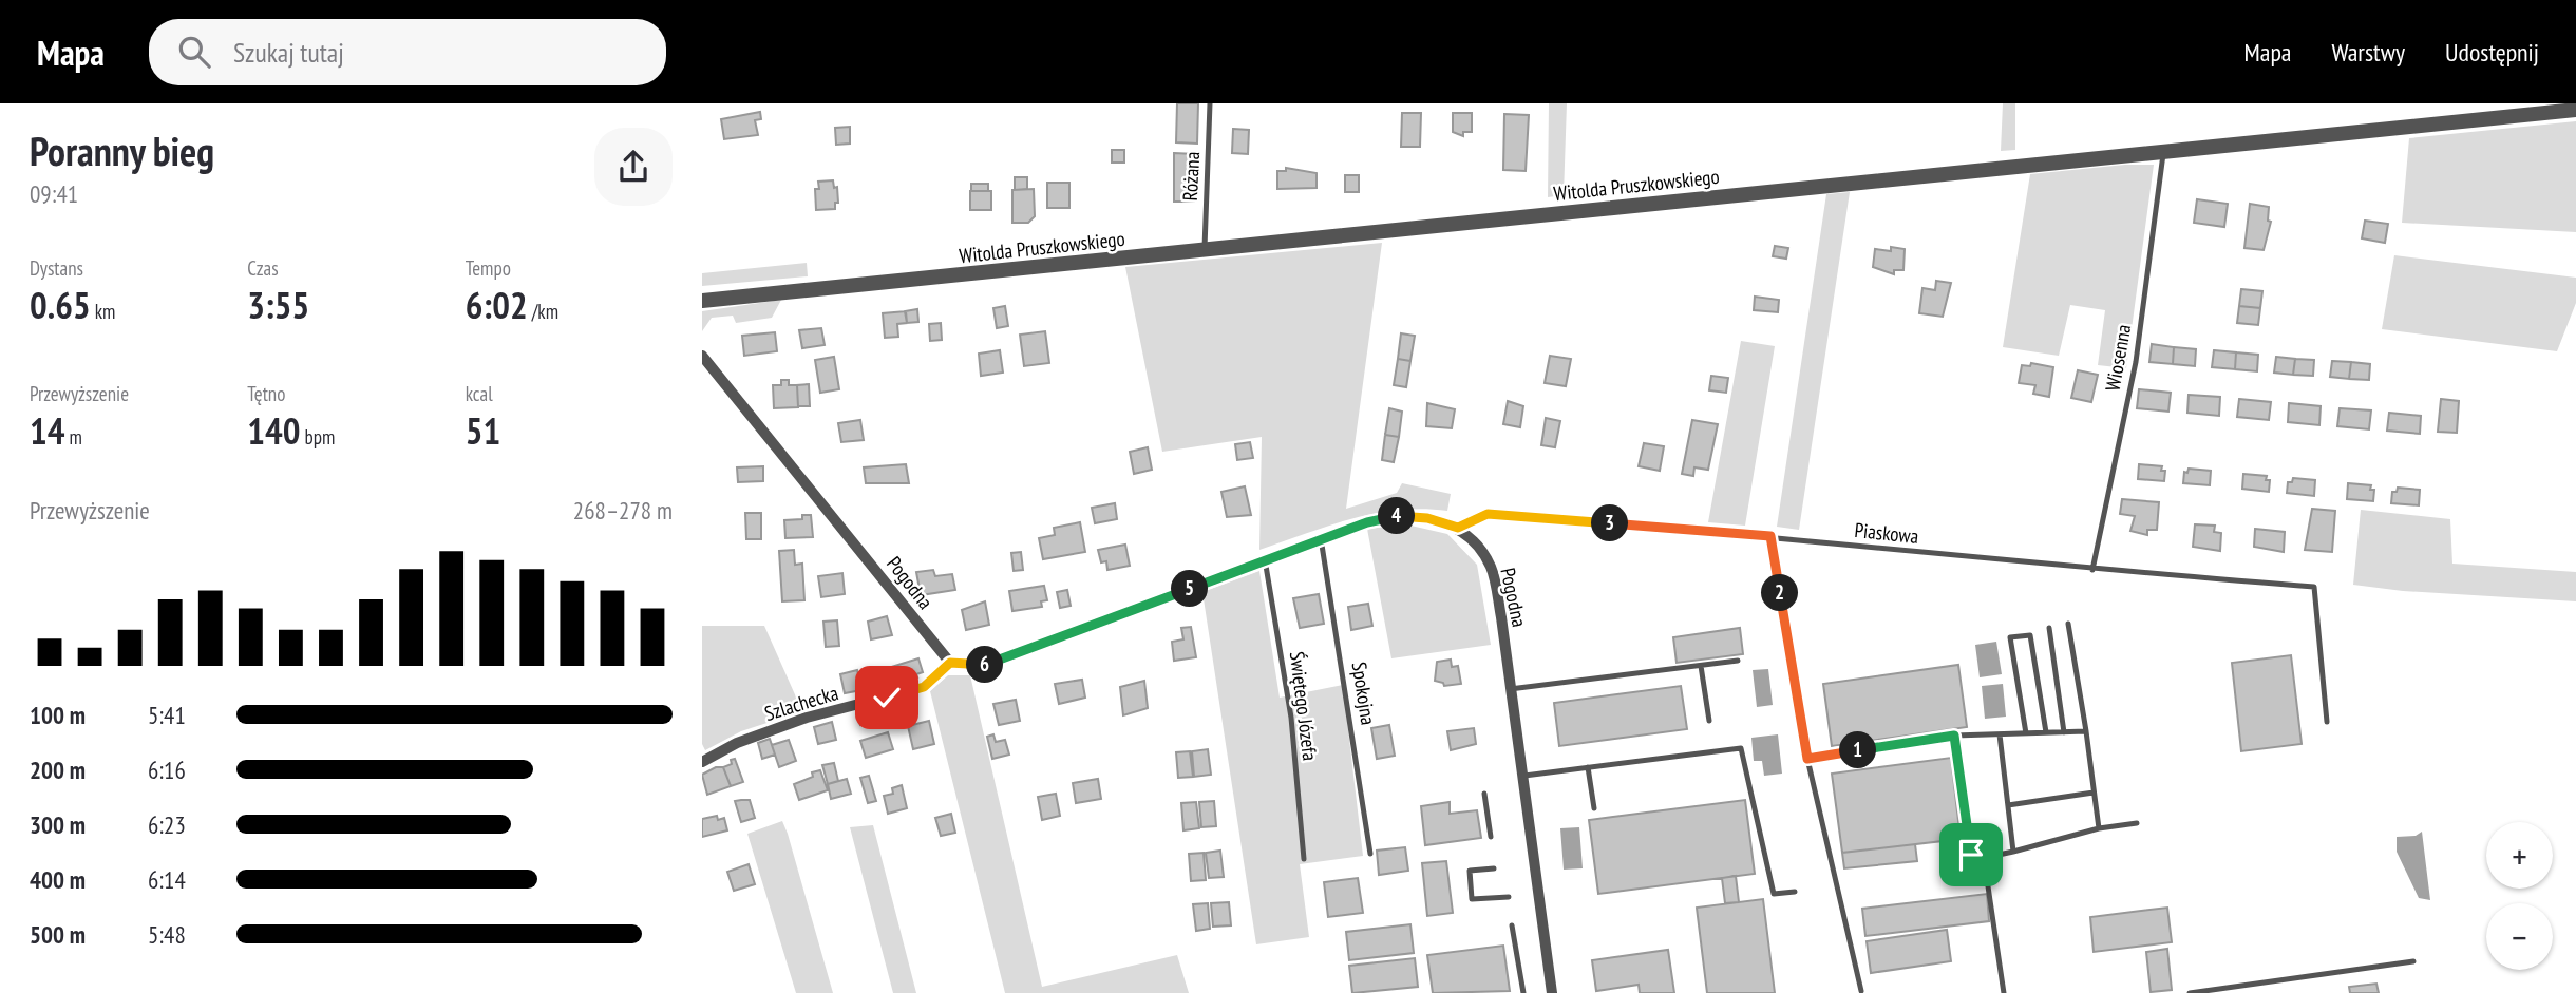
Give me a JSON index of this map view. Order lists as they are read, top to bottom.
{
  "streets": {
    "street": ["Witolda Pruszkowskiego", "Pogodna", "Szlachecka"],
    "lane": [
      "Różana",
      "Wiosenna",
      "Piaskowa",
      "Spokojna",
      "Świętego Józefa"
    ]
  },
  "crossings": [
    ["Różana", "Witolda Pruszkowskiego"],
    ["Witolda Pruszkowskiego", "Wiosenna"],
    ["Wiosenna", "Piaskowa"],
    ["Piaskowa", "Pogodna"],
    ["Pogodna", "Szlachecka"]
  ],
  "page": {
    "header": "Mapa",
    "search": "Szukaj tutaj",
    "nav": ["Mapa", "Warstwy", "Udostępnij"],
    "heading": ["Poranny bieg", "09:41"],
    "stats": [
      ["Dystans", "0.65 km"],
      ["Czas", "3:55"],
      ["Tempo", "6:02 /km"],
      ["Przewyższenie", "14 m"],
      ["Tętno", "140 bpm"],
      ["kcal", "51"]
    ],
    "chart": ["Przewyższenie", "268–278 m"],
    "pins": [
      "4",
      "3",
      "5",
      "2",
      "6",
      "1"
    ],
    "list": [
      {
        "name": "100 m",
        "note": "5:41"
      },
      {
        "name": "200 m",
        "note": "6:16"
      },
      {
        "name": "300 m",
        "note": "6:23"
      },
      {
        "name": "400 m",
        "note": "6:14"
      },
      {
        "name": "500 m",
        "note": "5:48"
      }
    ],
    "map_buttons": ["+", "−"]
  }
}
